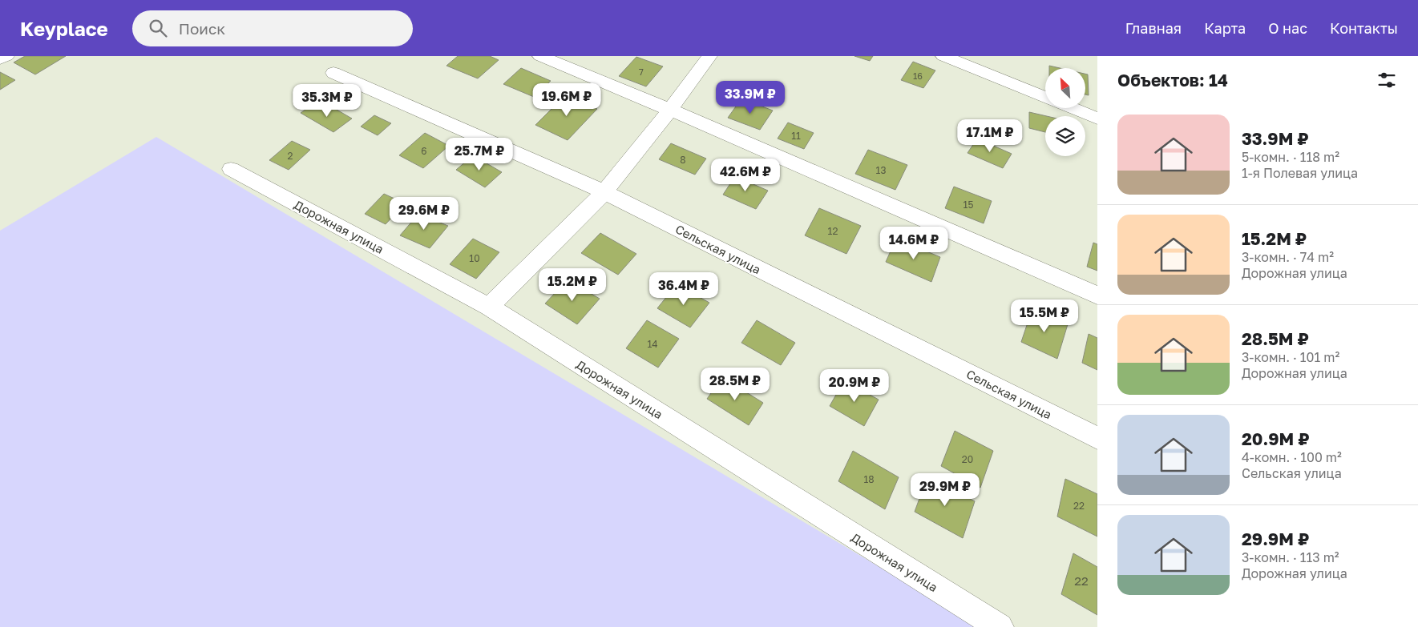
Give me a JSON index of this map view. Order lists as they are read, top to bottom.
{
  "streets": {
    "street": ["Дорожная улица", "Сельская улица"]
  },
  "house_numbers": [
    "7",
    "16",
    "11",
    "6",
    "2",
    "8",
    "13",
    "15",
    "12",
    "10",
    "14",
    "20",
    "18",
    "22",
    "22"
  ],
  "north": "top left",
  "page": {
    "header": "Keyplace",
    "search": "Поиск",
    "nav": [
      "Главная",
      "Карта",
      "О нас",
      "Контакты"
    ],
    "heading": "Объектов: 14",
    "price": [
      "33.9M ₽",
      "19.6M ₽",
      "35.3M ₽",
      "17.1M ₽",
      "25.7M ₽",
      "42.6M ₽",
      "29.6M ₽",
      "14.6M ₽",
      "15.2M ₽",
      "36.4M ₽",
      "15.5M ₽",
      "28.5M ₽",
      "20.9M ₽",
      "29.9M ₽"
    ],
    "list": [
      {
        "name": "33.9M ₽",
        "note": "5-комн. · 118 m² · 1-я Полевая улица"
      },
      {
        "name": "15.2M ₽",
        "note": "3-комн. · 74 m² · Дорожная улица"
      },
      {
        "name": "28.5M ₽",
        "note": "3-комн. · 101 m² · Дорожная улица"
      },
      {
        "name": "20.9M ₽",
        "note": "4-комн. · 100 m² · Сельская улица"
      },
      {
        "name": "29.9M ₽",
        "note": "3-комн. · 113 m² · Дорожная улица"
      }
    ]
  }
}
